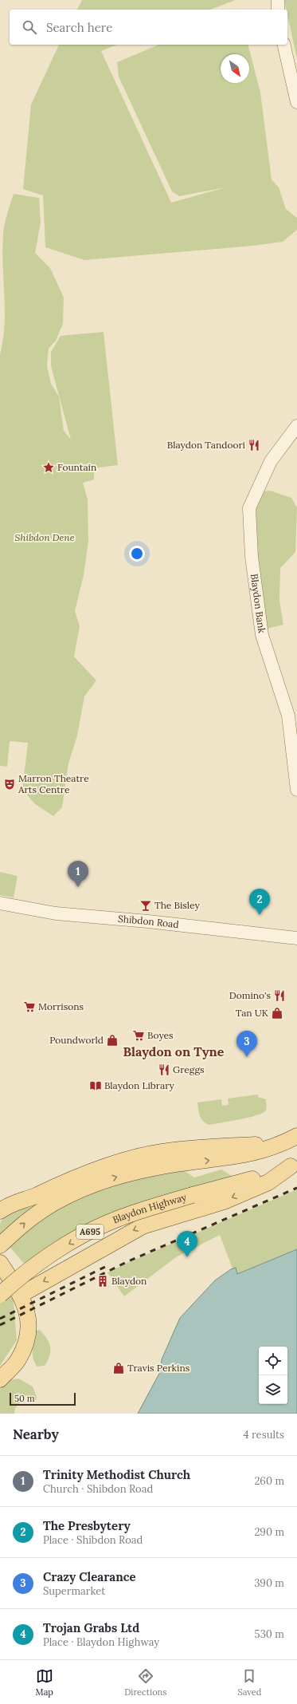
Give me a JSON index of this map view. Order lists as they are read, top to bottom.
{
  "streets": {
    "main road": ["Blaydon Highway", "A695"],
    "street": ["Blaydon Bank", "Shibdon Road"]
  },
  "districts": ["Blaydon on Tyne"],
  "parks": ["Shibdon Dene"],
  "places": {
    "restaurant": ["Blaydon Tandoori", "Domino's", "Greggs"],
    "place": ["Fountain"],
    "theatre": ["Marron Theatre Arts Centre"],
    "bar": ["The Bisley"],
    "supermarket": ["Morrisons", "Boyes"],
    "shop": ["Tan UK", "Poundworld", "Travis Perkins"],
    "library": ["Blaydon Library"],
    "building": ["Blaydon"]
  },
  "scale_bar": "50 m",
  "north": "bottom right",
  "page": {
    "search": "Search here",
    "pins": [
      "1",
      "2",
      "3",
      "4"
    ],
    "scale": "50 m",
    "heading": ["Nearby", "4 results"],
    "list": [
      {
        "mark": "1",
        "name": "Trinity Methodist Church",
        "note": "Church · Shibdon Road",
        "value": "260 m"
      },
      {
        "mark": "2",
        "name": "The Presbytery",
        "note": "Place · Shibdon Road",
        "value": "290 m"
      },
      {
        "mark": "3",
        "name": "Crazy Clearance",
        "note": "Supermarket",
        "value": "390 m"
      },
      {
        "mark": "4",
        "name": "Trojan Grabs Ltd",
        "note": "Place · Blaydon Highway",
        "value": "530 m"
      }
    ],
    "nav": ["Map", "Directions", "Saved"]
  }
}
